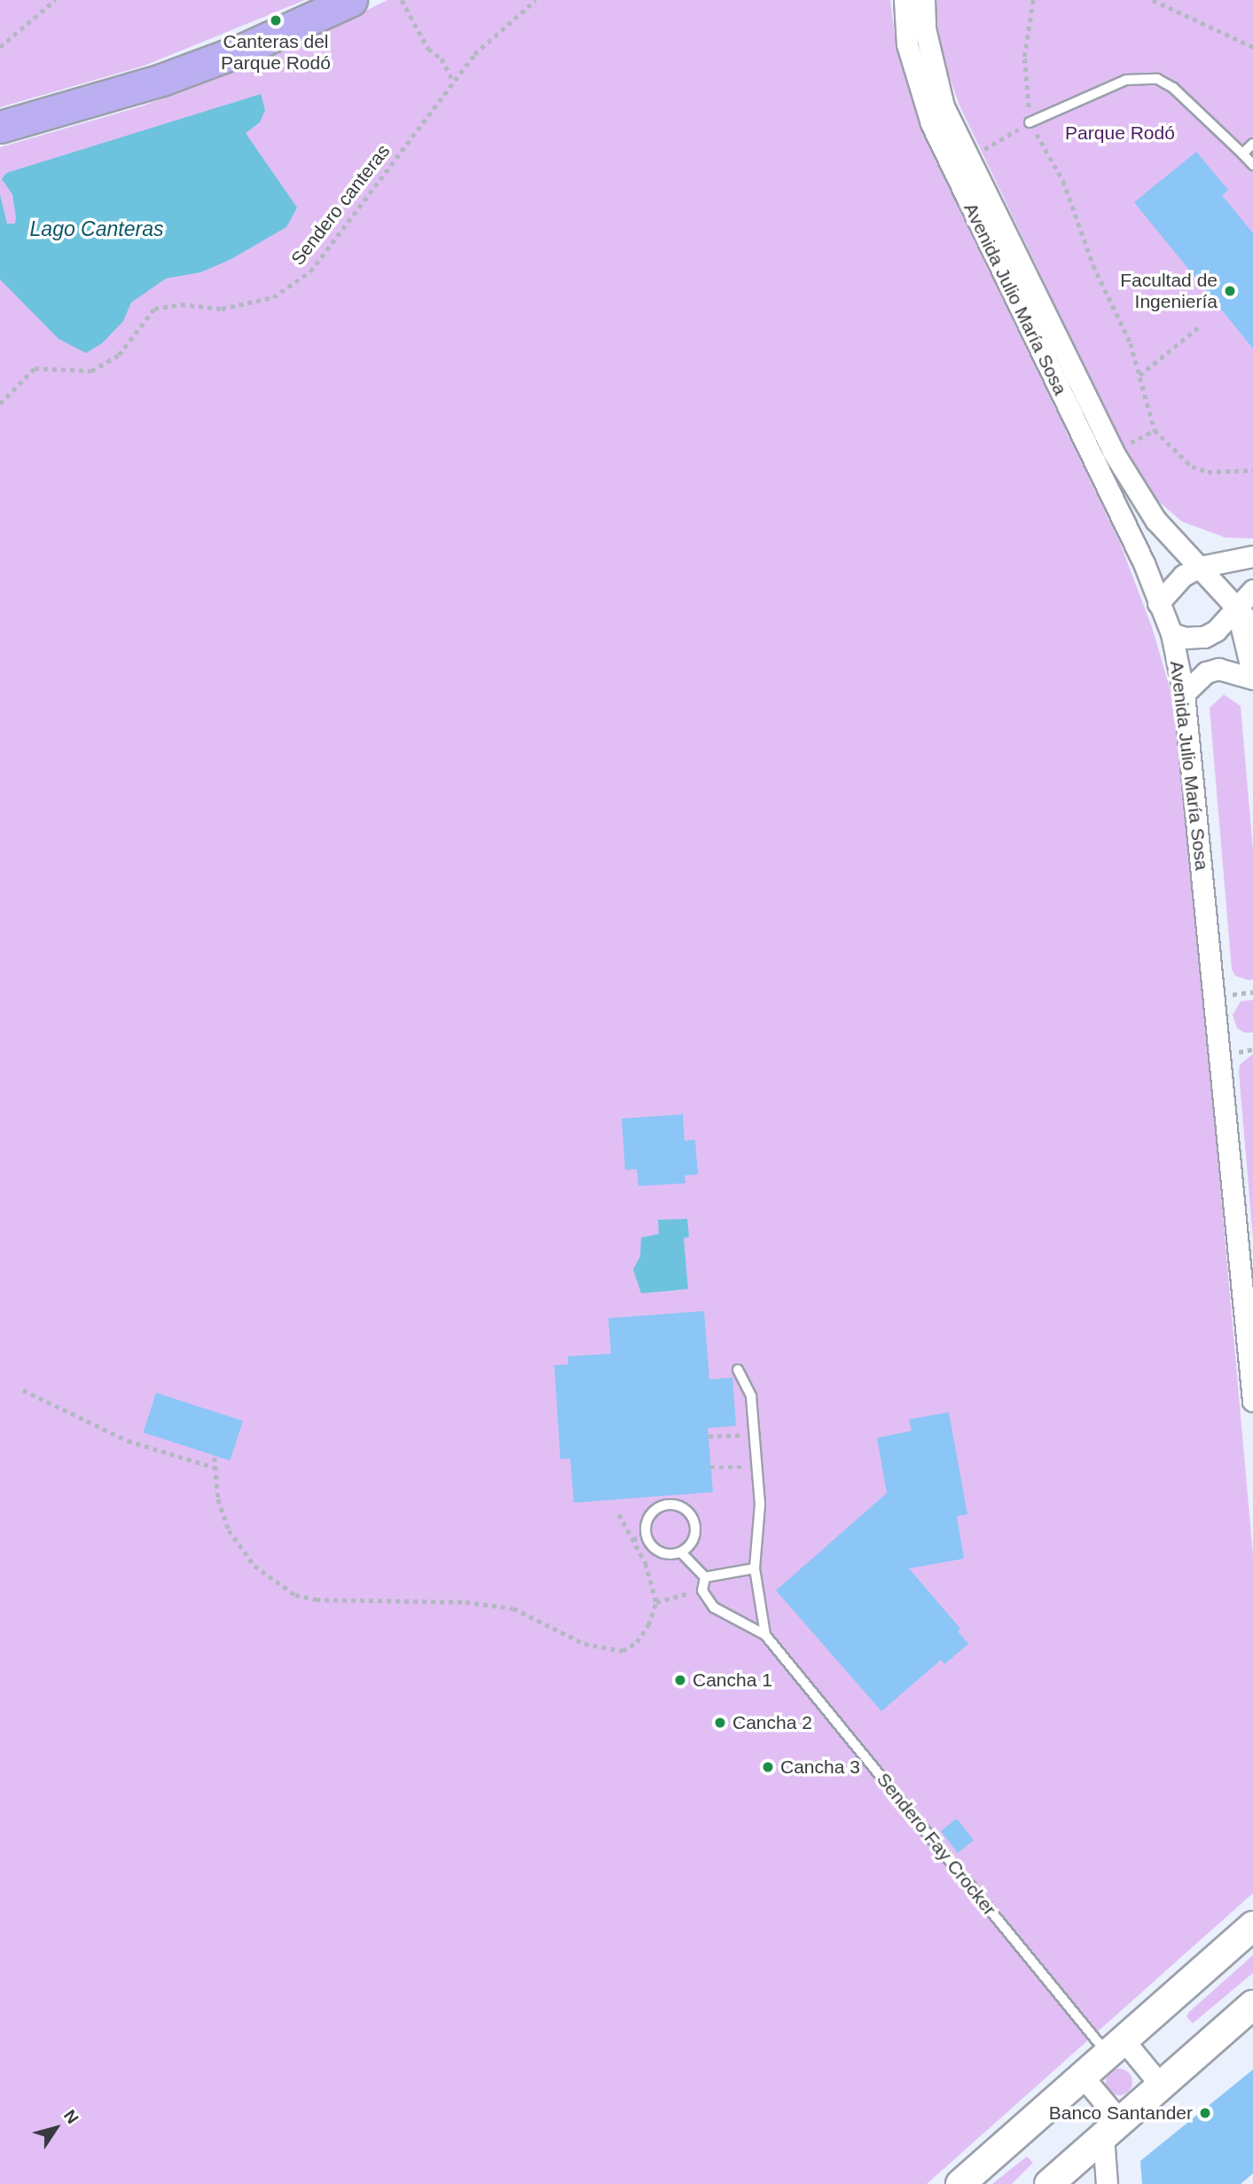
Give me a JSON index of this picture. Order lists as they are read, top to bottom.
{
  "streets": {
    "street": ["Avenida Julio María Sosa"],
    "lane": ["Sendero Fay Crocker"],
    "path": ["Sendero canteras"]
  },
  "water": ["Lago Canteras"],
  "parks": ["Parque Rodó"],
  "places": [
    "Canteras del Parque Rodó",
    "Facultad de Ingeniería",
    "Cancha 1",
    "Cancha 2",
    "Cancha 3",
    "Banco Santander"
  ],
  "north": "top right"
}
